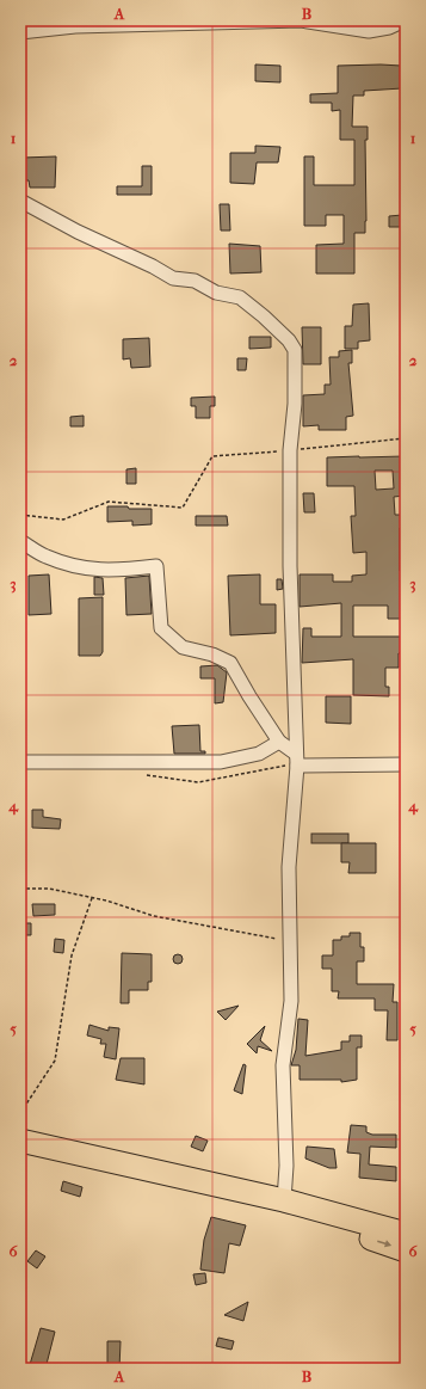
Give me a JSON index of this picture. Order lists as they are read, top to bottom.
{
  "grid": {
    "columns": ["A", "B"],
    "rows": [
      "1",
      "2",
      "3",
      "4",
      "5",
      "6"
    ]
  }
}
